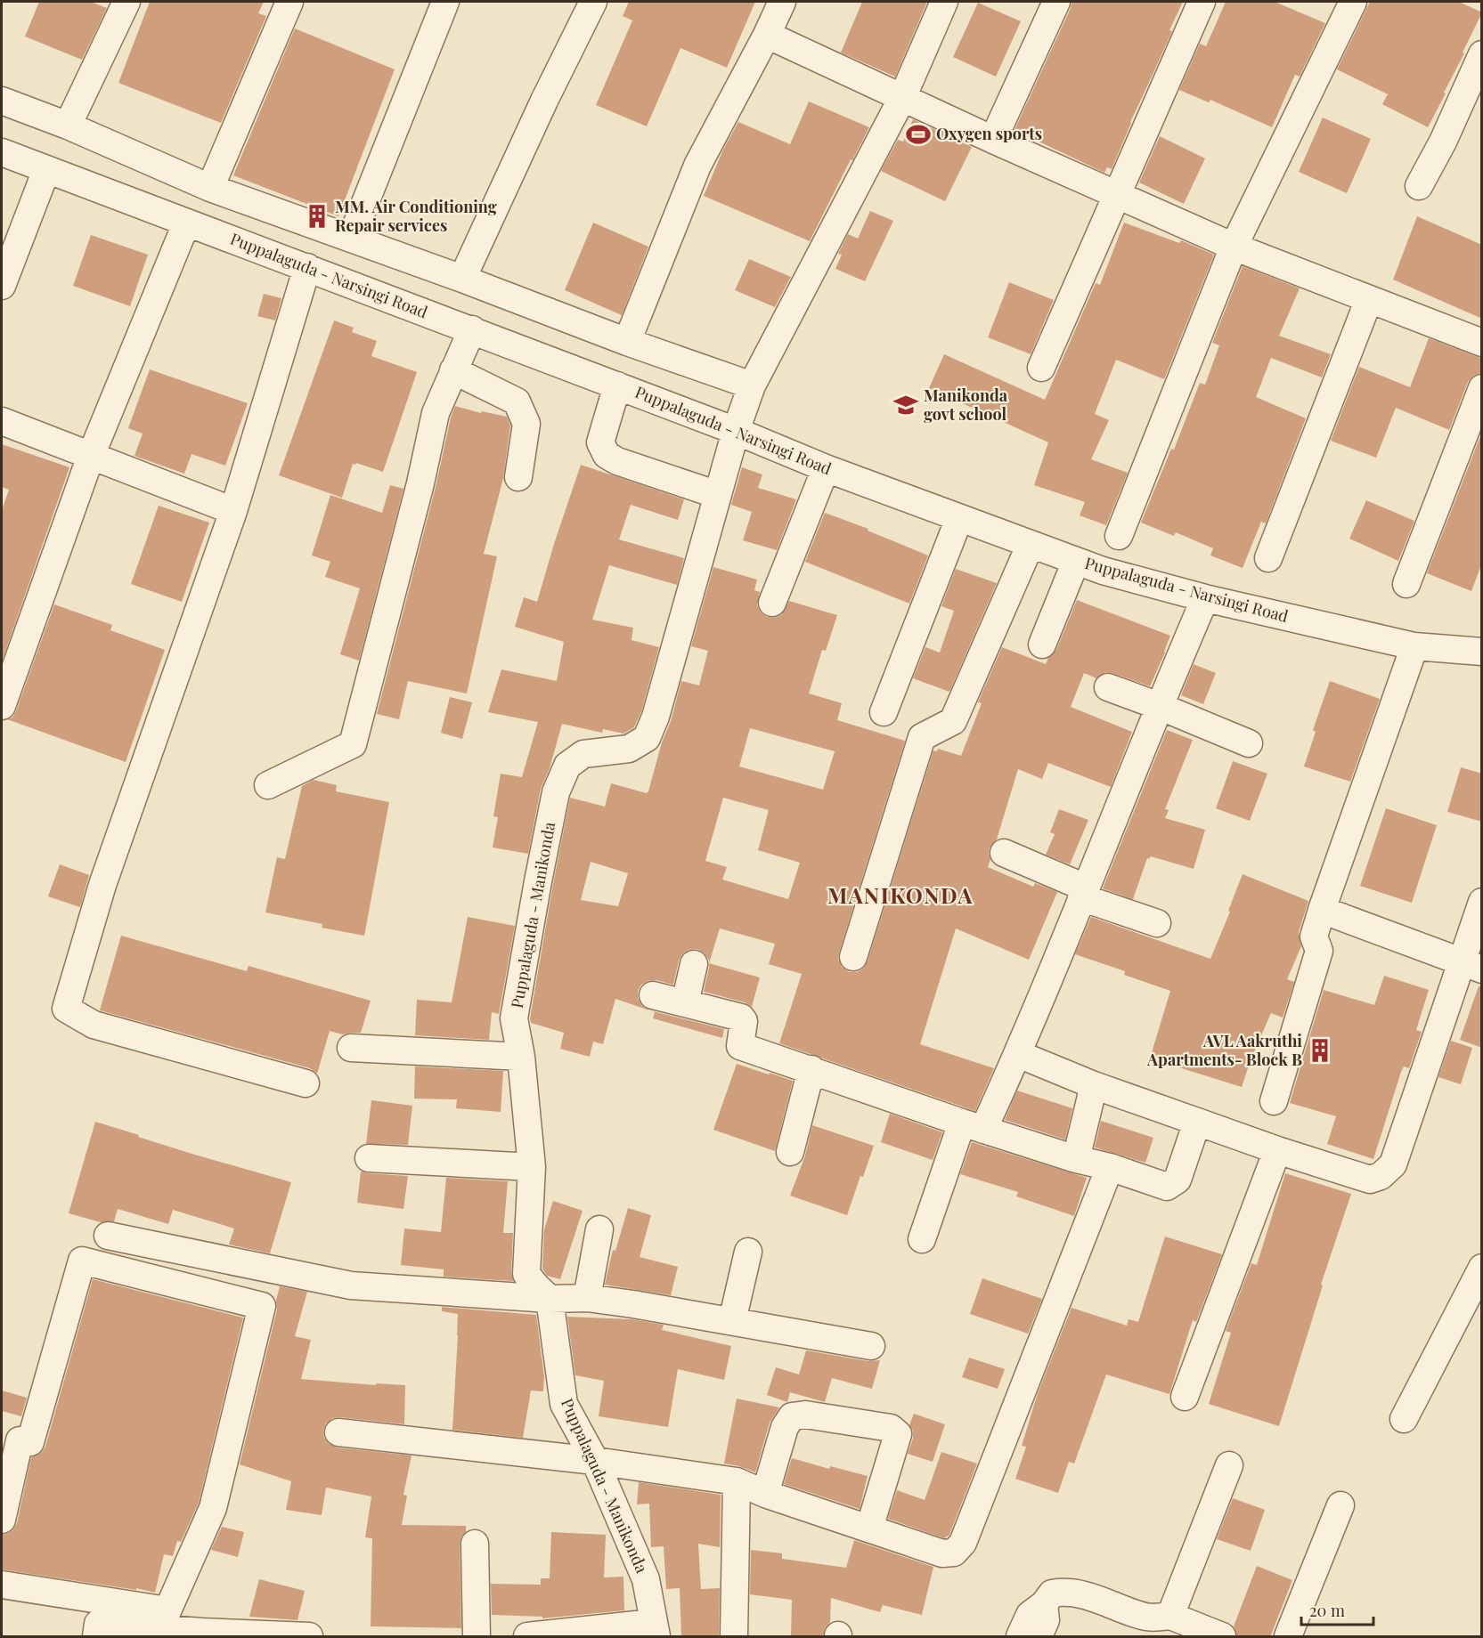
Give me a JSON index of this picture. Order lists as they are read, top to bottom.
{
  "streets": {
    "street": ["Puppalaguda - Narsingi Road", "Puppalaguda - Manikonda"]
  },
  "crossings": [
    ["Puppalaguda - Narsingi Road", "Puppalaguda - Manikonda"]
  ],
  "districts": ["MANIKONDA"],
  "places": {
    "sports": ["Oxygen sports"],
    "building": ["MM. Air Conditioning Repair services", "AVL Aakruthi Apartments- Block B"],
    "school or university": ["Manikonda govt school"]
  },
  "scale_bar": "20 m"
}
